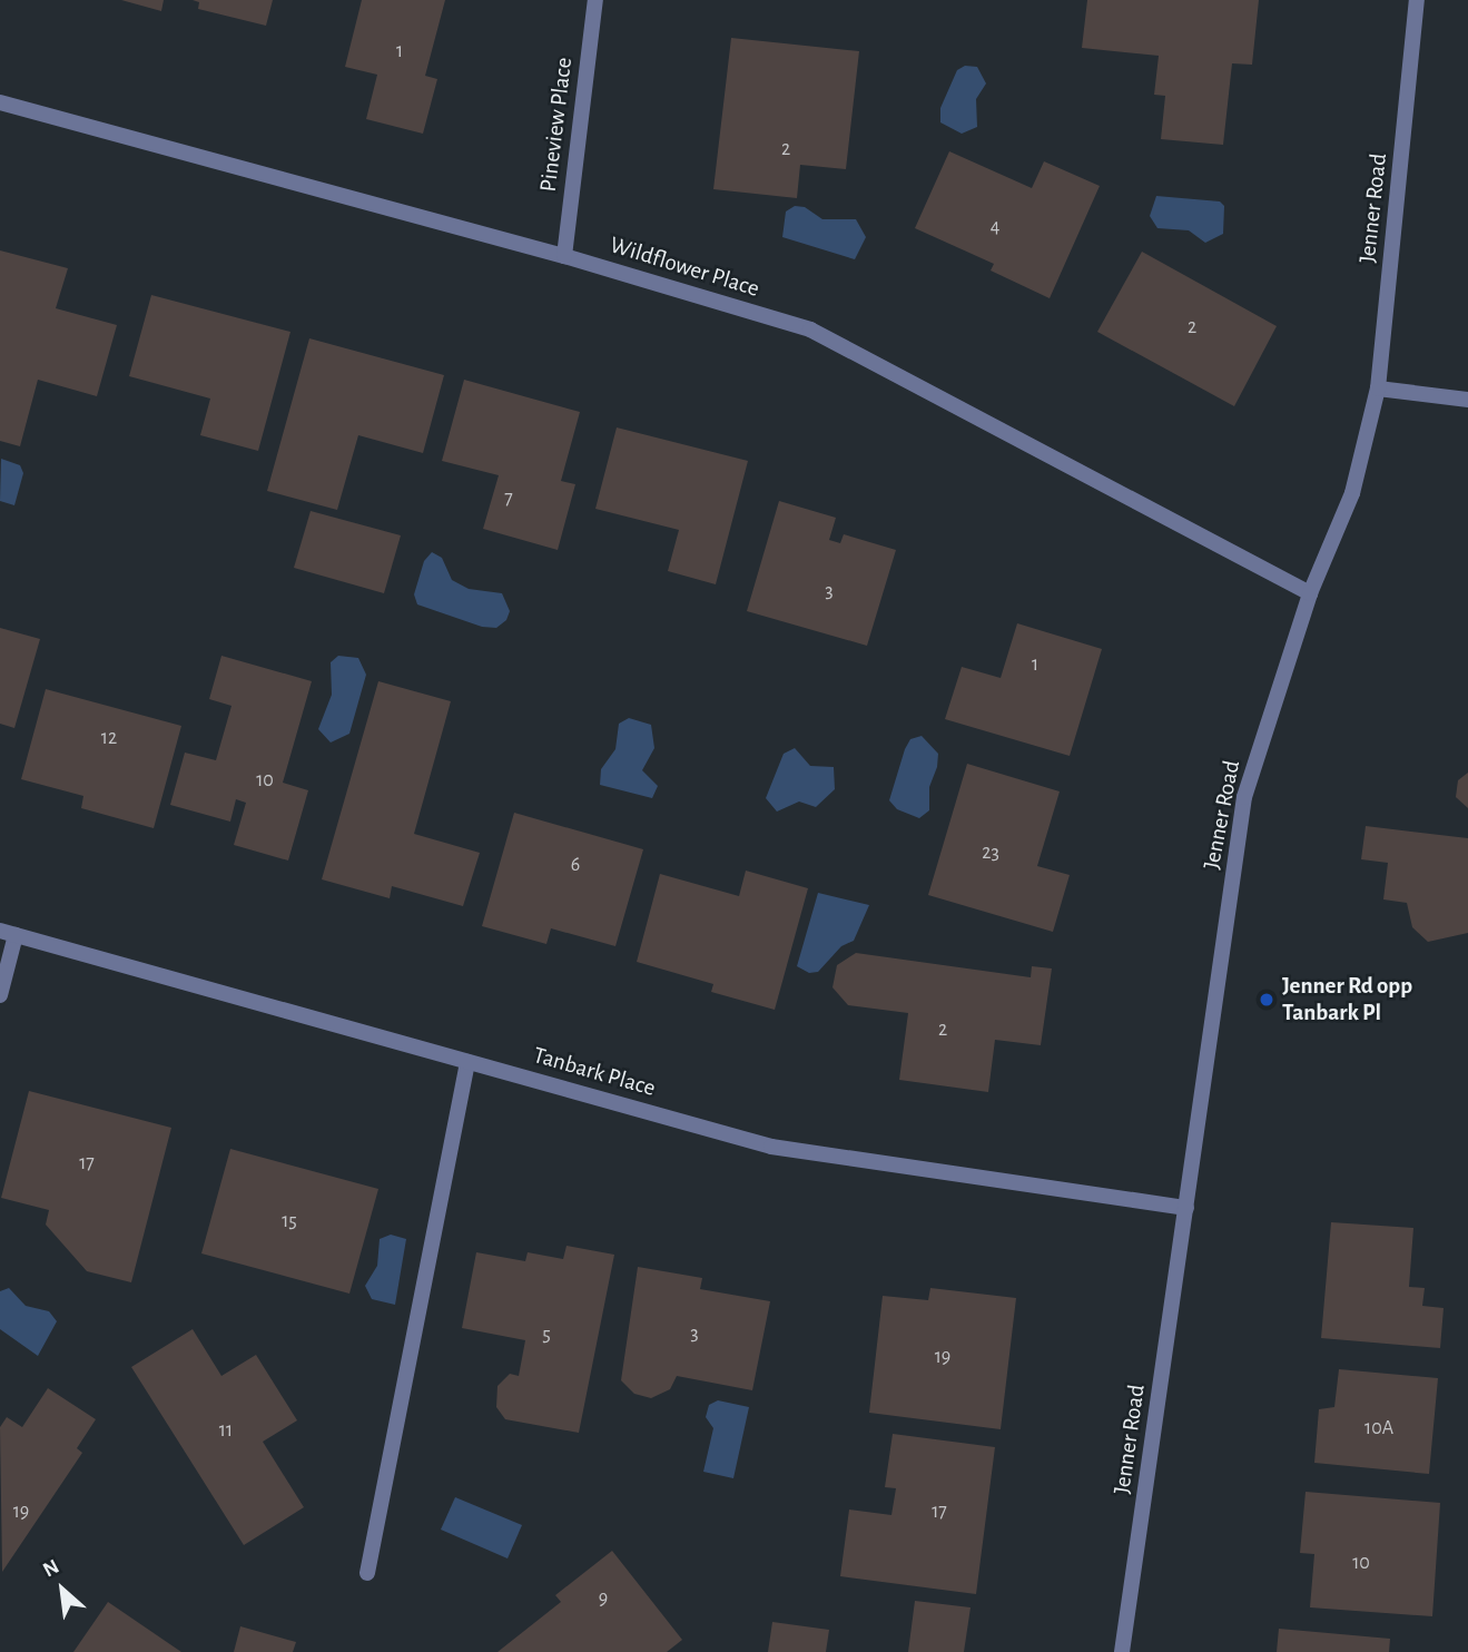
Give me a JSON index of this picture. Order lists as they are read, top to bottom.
{
  "streets": {
    "street": [
      "Pineview Place",
      "Jenner Road",
      "Wildflower Place",
      "Tanbark Place"
    ]
  },
  "crossings": [
    ["Pineview Place", "Wildflower Place"],
    ["Jenner Road", "Wildflower Place"],
    ["Jenner Road", "Tanbark Place"]
  ],
  "places": ["Jenner Rd opp Tanbark Pl"],
  "house_numbers": [
    "1",
    "2",
    "4",
    "2",
    "7",
    "3",
    "1",
    "12",
    "10",
    "23",
    "6",
    "2",
    "17",
    "15",
    "3",
    "5",
    "19",
    "10A",
    "11",
    "19",
    "17",
    "10",
    "9"
  ],
  "north": "top left"
}
